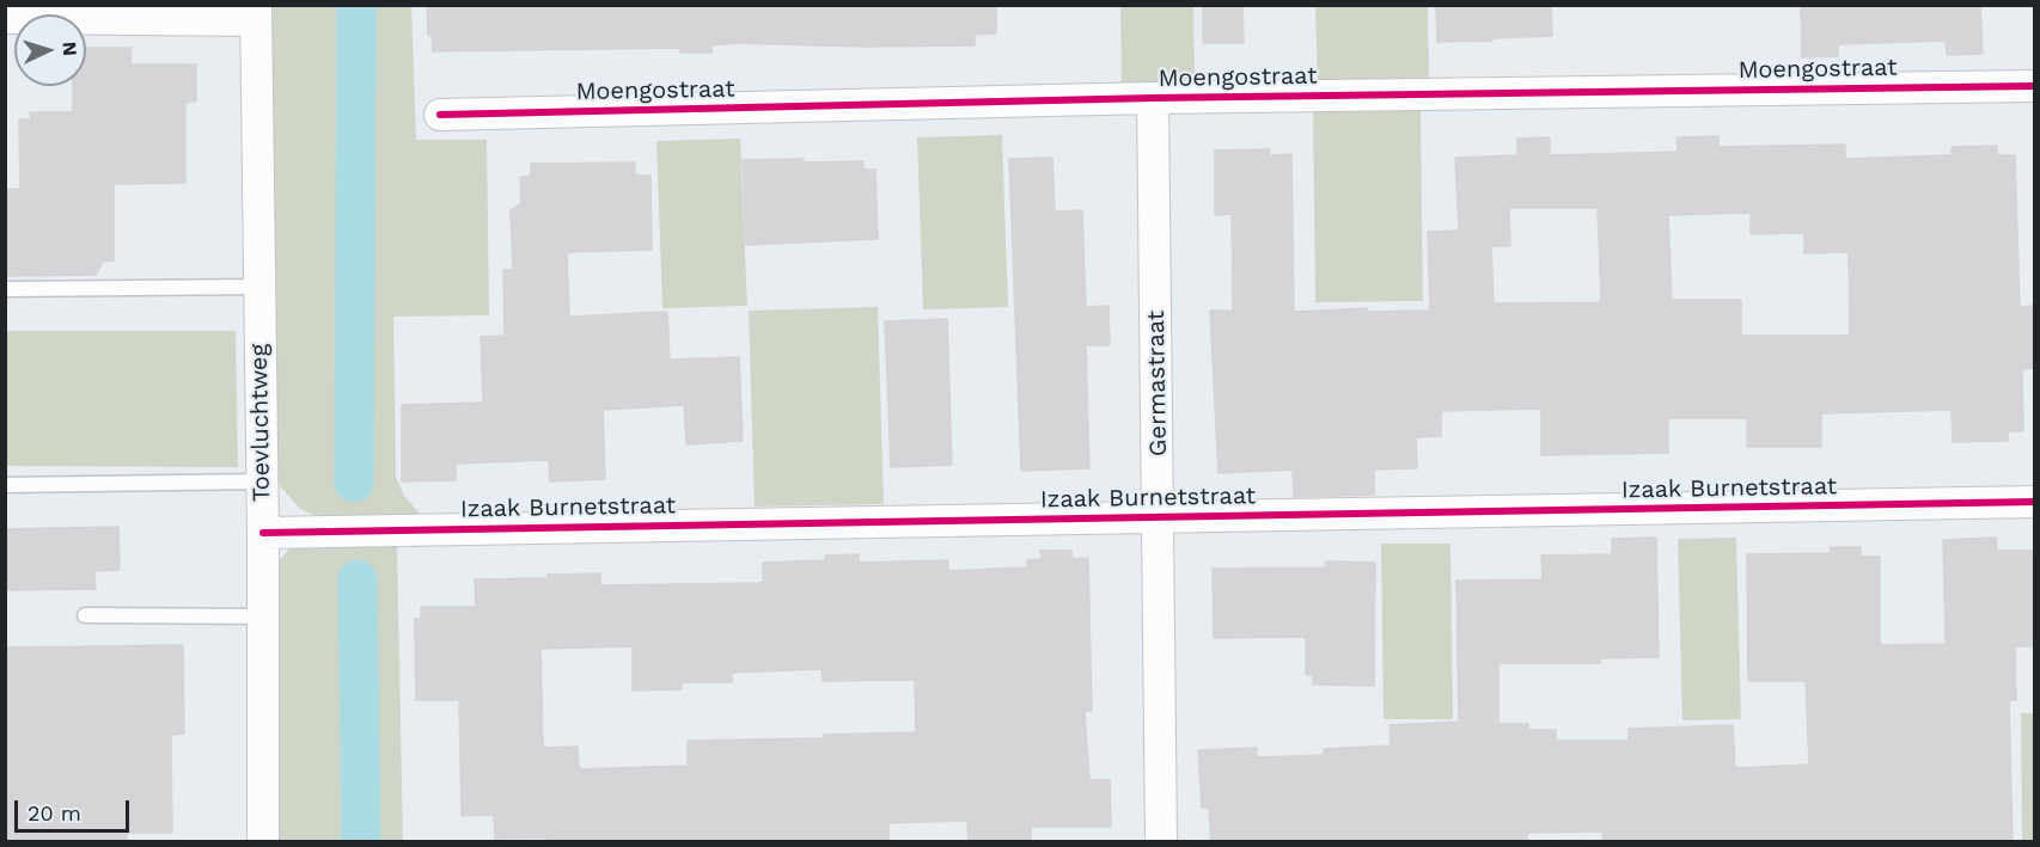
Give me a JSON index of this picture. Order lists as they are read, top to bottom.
{
  "streets": {
    "street": [
      "Moengostraat",
      "Germastraat",
      "Toevluchtweg",
      "Izaak Burnetstraat"
    ]
  },
  "crossings": [
    ["Moengostraat", "Germastraat"],
    ["Germastraat", "Izaak Burnetstraat"],
    ["Toevluchtweg", "Izaak Burnetstraat"]
  ],
  "scale_bar": "20 m",
  "north": "right"
}
